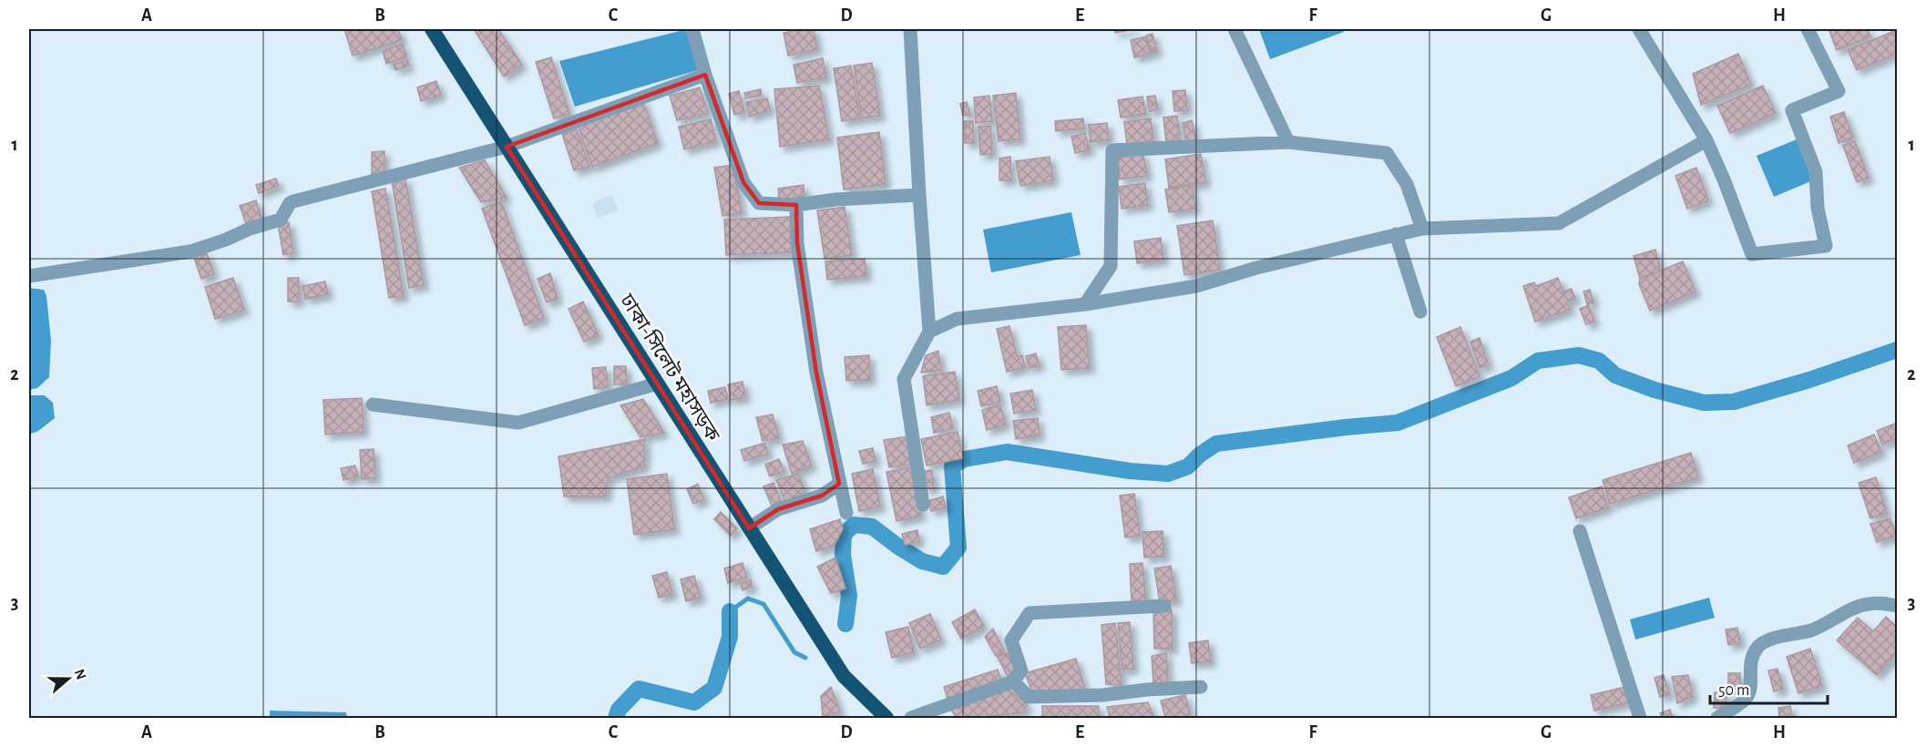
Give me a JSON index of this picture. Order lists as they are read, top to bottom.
{
  "streets": {
    "highway": ["ঢাকা-সিলেট মহাসড়ক"]
  },
  "scale_bar": "50 m",
  "north": "right",
  "grid": {
    "columns": [
      "A",
      "B",
      "C",
      "D",
      "E",
      "F",
      "G",
      "H"
    ],
    "rows": ["1", "2", "3"]
  }
}
